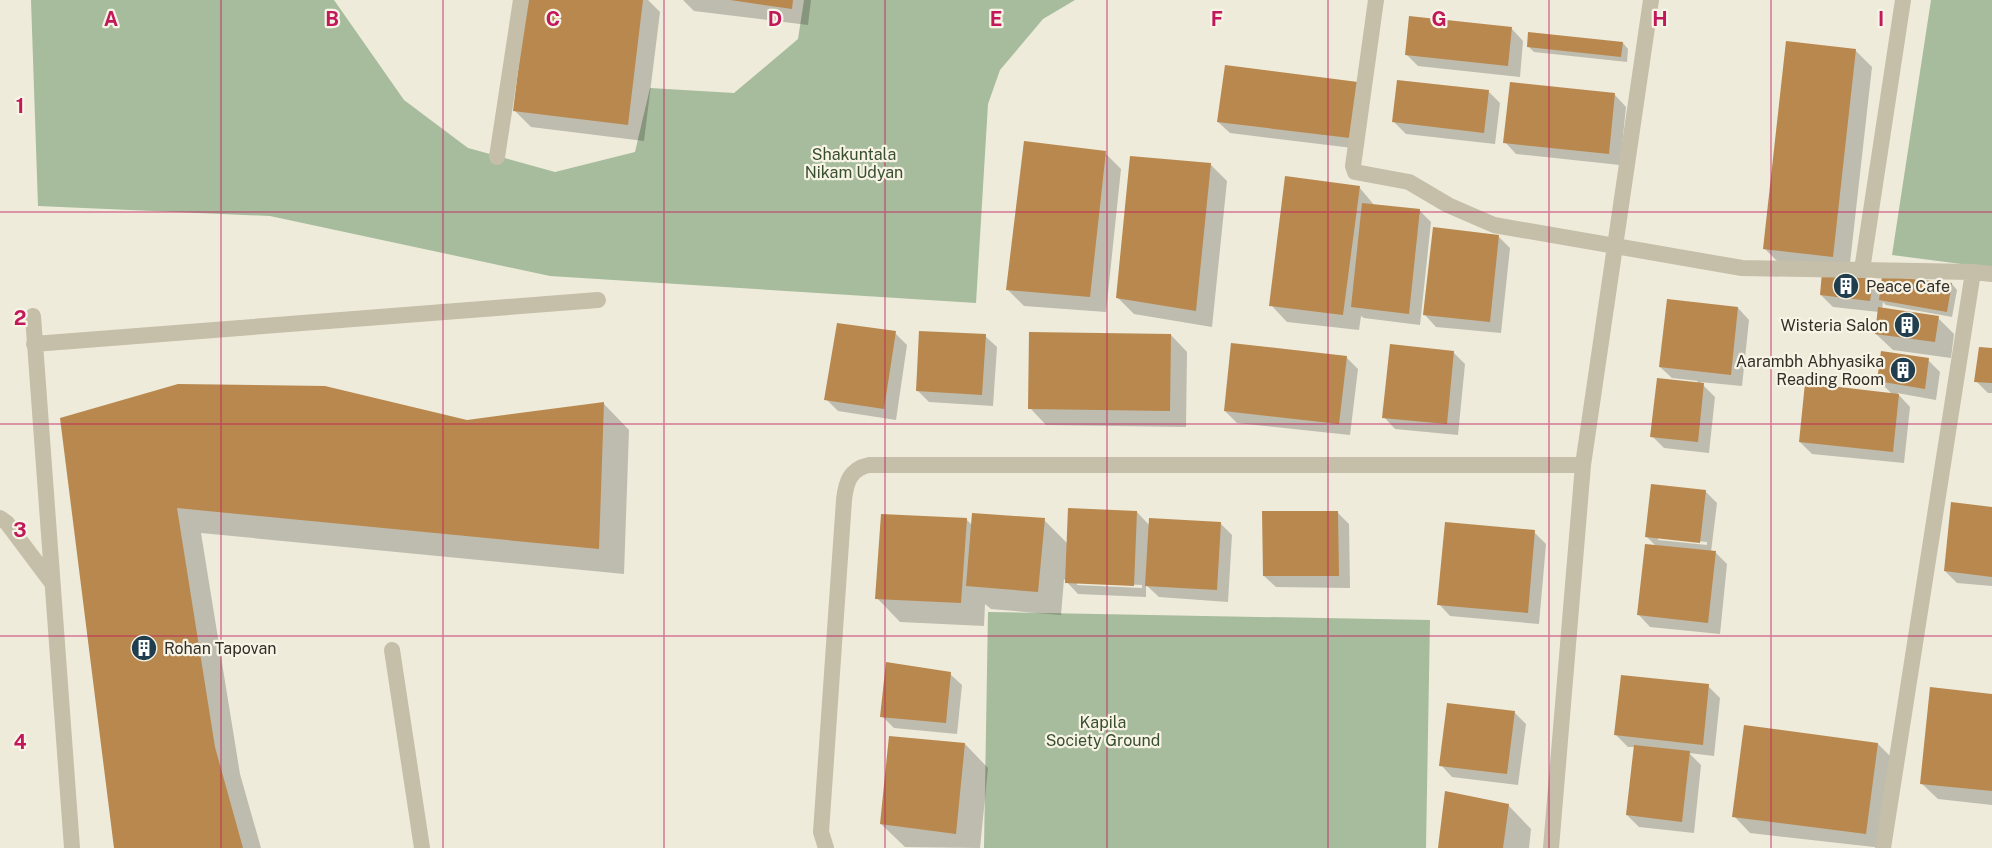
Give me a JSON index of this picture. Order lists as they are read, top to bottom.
{
  "parks": ["Shakuntala Nikam Udyan", "Kapila Society Ground"],
  "places": {
    "building": [
      "Peace Cafe",
      "Wisteria Salon",
      "Aarambh Abhyasika Reading Room",
      "Rohan Tapovan"
    ]
  },
  "grid": {
    "columns": [
      "A",
      "B",
      "C",
      "D",
      "E",
      "F",
      "G",
      "H",
      "I"
    ],
    "rows": [
      "1",
      "2",
      "3",
      "4"
    ]
  }
}
